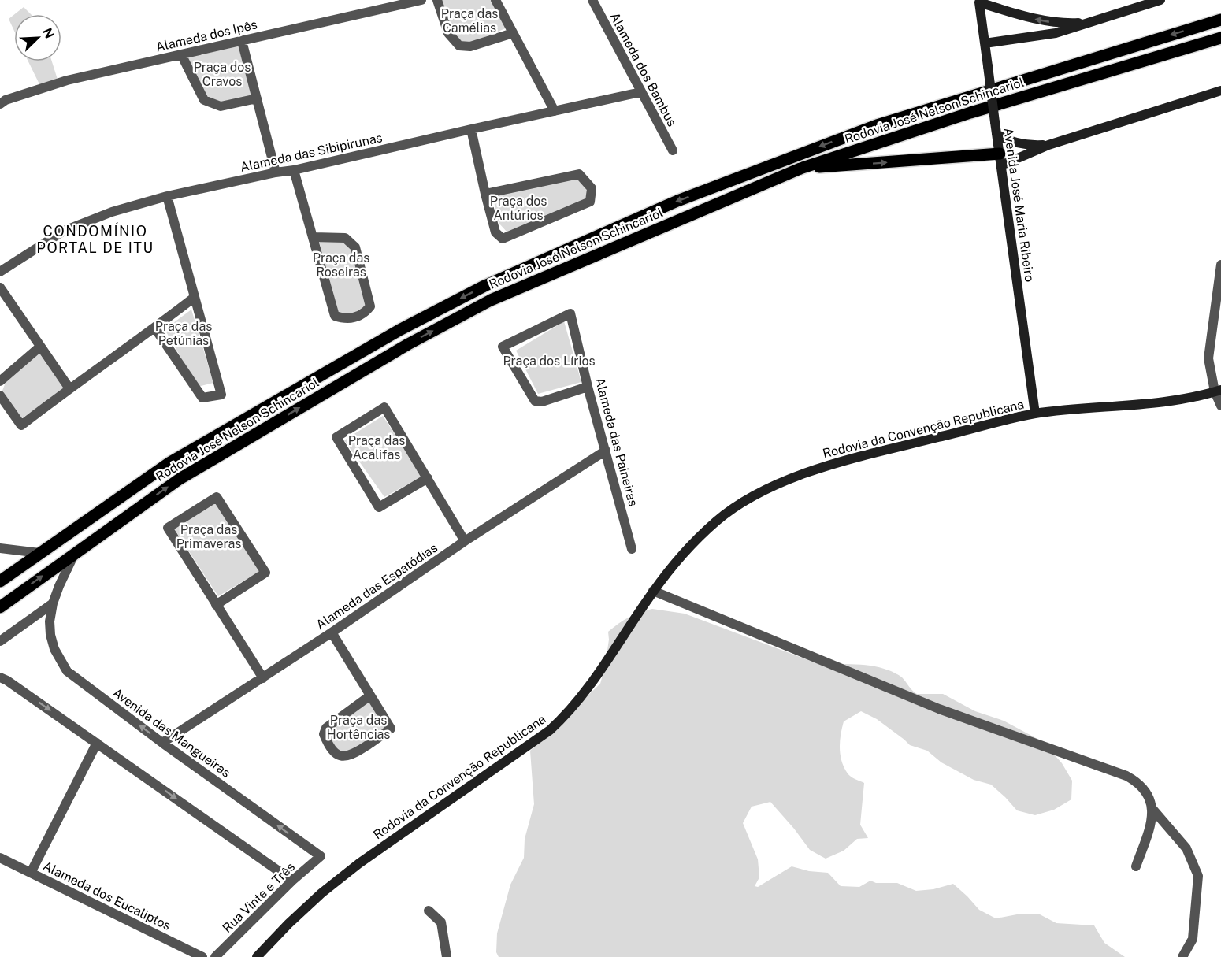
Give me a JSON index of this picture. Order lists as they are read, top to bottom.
{
  "streets": {
    "main road": ["Rodovia José Nelson Schincariol", "Avenida José Maria Ribeiro", "Rodovia da Convenção Republicana"],
    "street": [
      "Alameda dos Ipês",
      "Alameda dos Bambus",
      "Alameda das Sibipirunas",
      "Alameda das Paineiras",
      "Alameda das Espatódias",
      "Avenida das Mangueiras",
      "Alameda dos Eucaliptos",
      "Rua Vinte e Três"
    ]
  },
  "crossings": [
    ["Alameda dos Bambus", "Alameda das Sibipirunas"],
    ["Rodovia José Nelson Schincariol", "Avenida das Mangueiras"],
    ["Avenida José Maria Ribeiro", "Rodovia da Convenção Republicana"],
    ["Alameda das Paineiras", "Alameda das Espatódias"],
    ["Alameda das Espatódias", "Avenida das Mangueiras"],
    ["Avenida das Mangueiras", "Rua Vinte e Três"]
  ],
  "districts": ["CONDOMÍNIO PORTAL DE ITU"],
  "parks": [
    "Praça das Camélias",
    "Praça dos Cravos",
    "Praça dos Antúrios",
    "Praça das Roseiras",
    "Praça das Petúnias",
    "Praça dos Lírios",
    "Praça das Acalifas",
    "Praça das Primaveras",
    "Praça das Hortências"
  ],
  "north": "top right"
}
